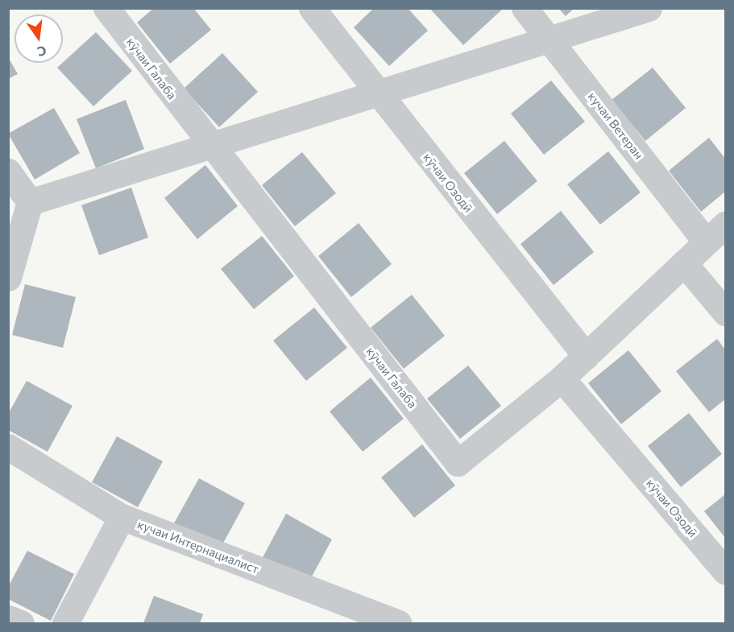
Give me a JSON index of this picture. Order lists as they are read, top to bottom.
{
  "streets": {
    "street": [
      "кӯчаи Галаба",
      "кучаи Ветеран",
      "кӯчаи Озодӣ",
      "кучаи Интернациалист"
    ]
  },
  "crossings": [
    ["кӯчаи Галаба", "кучаи Ветеран"],
    ["кӯчаи Галаба", "кӯчаи Озодӣ"]
  ],
  "north": "bottom"
}
